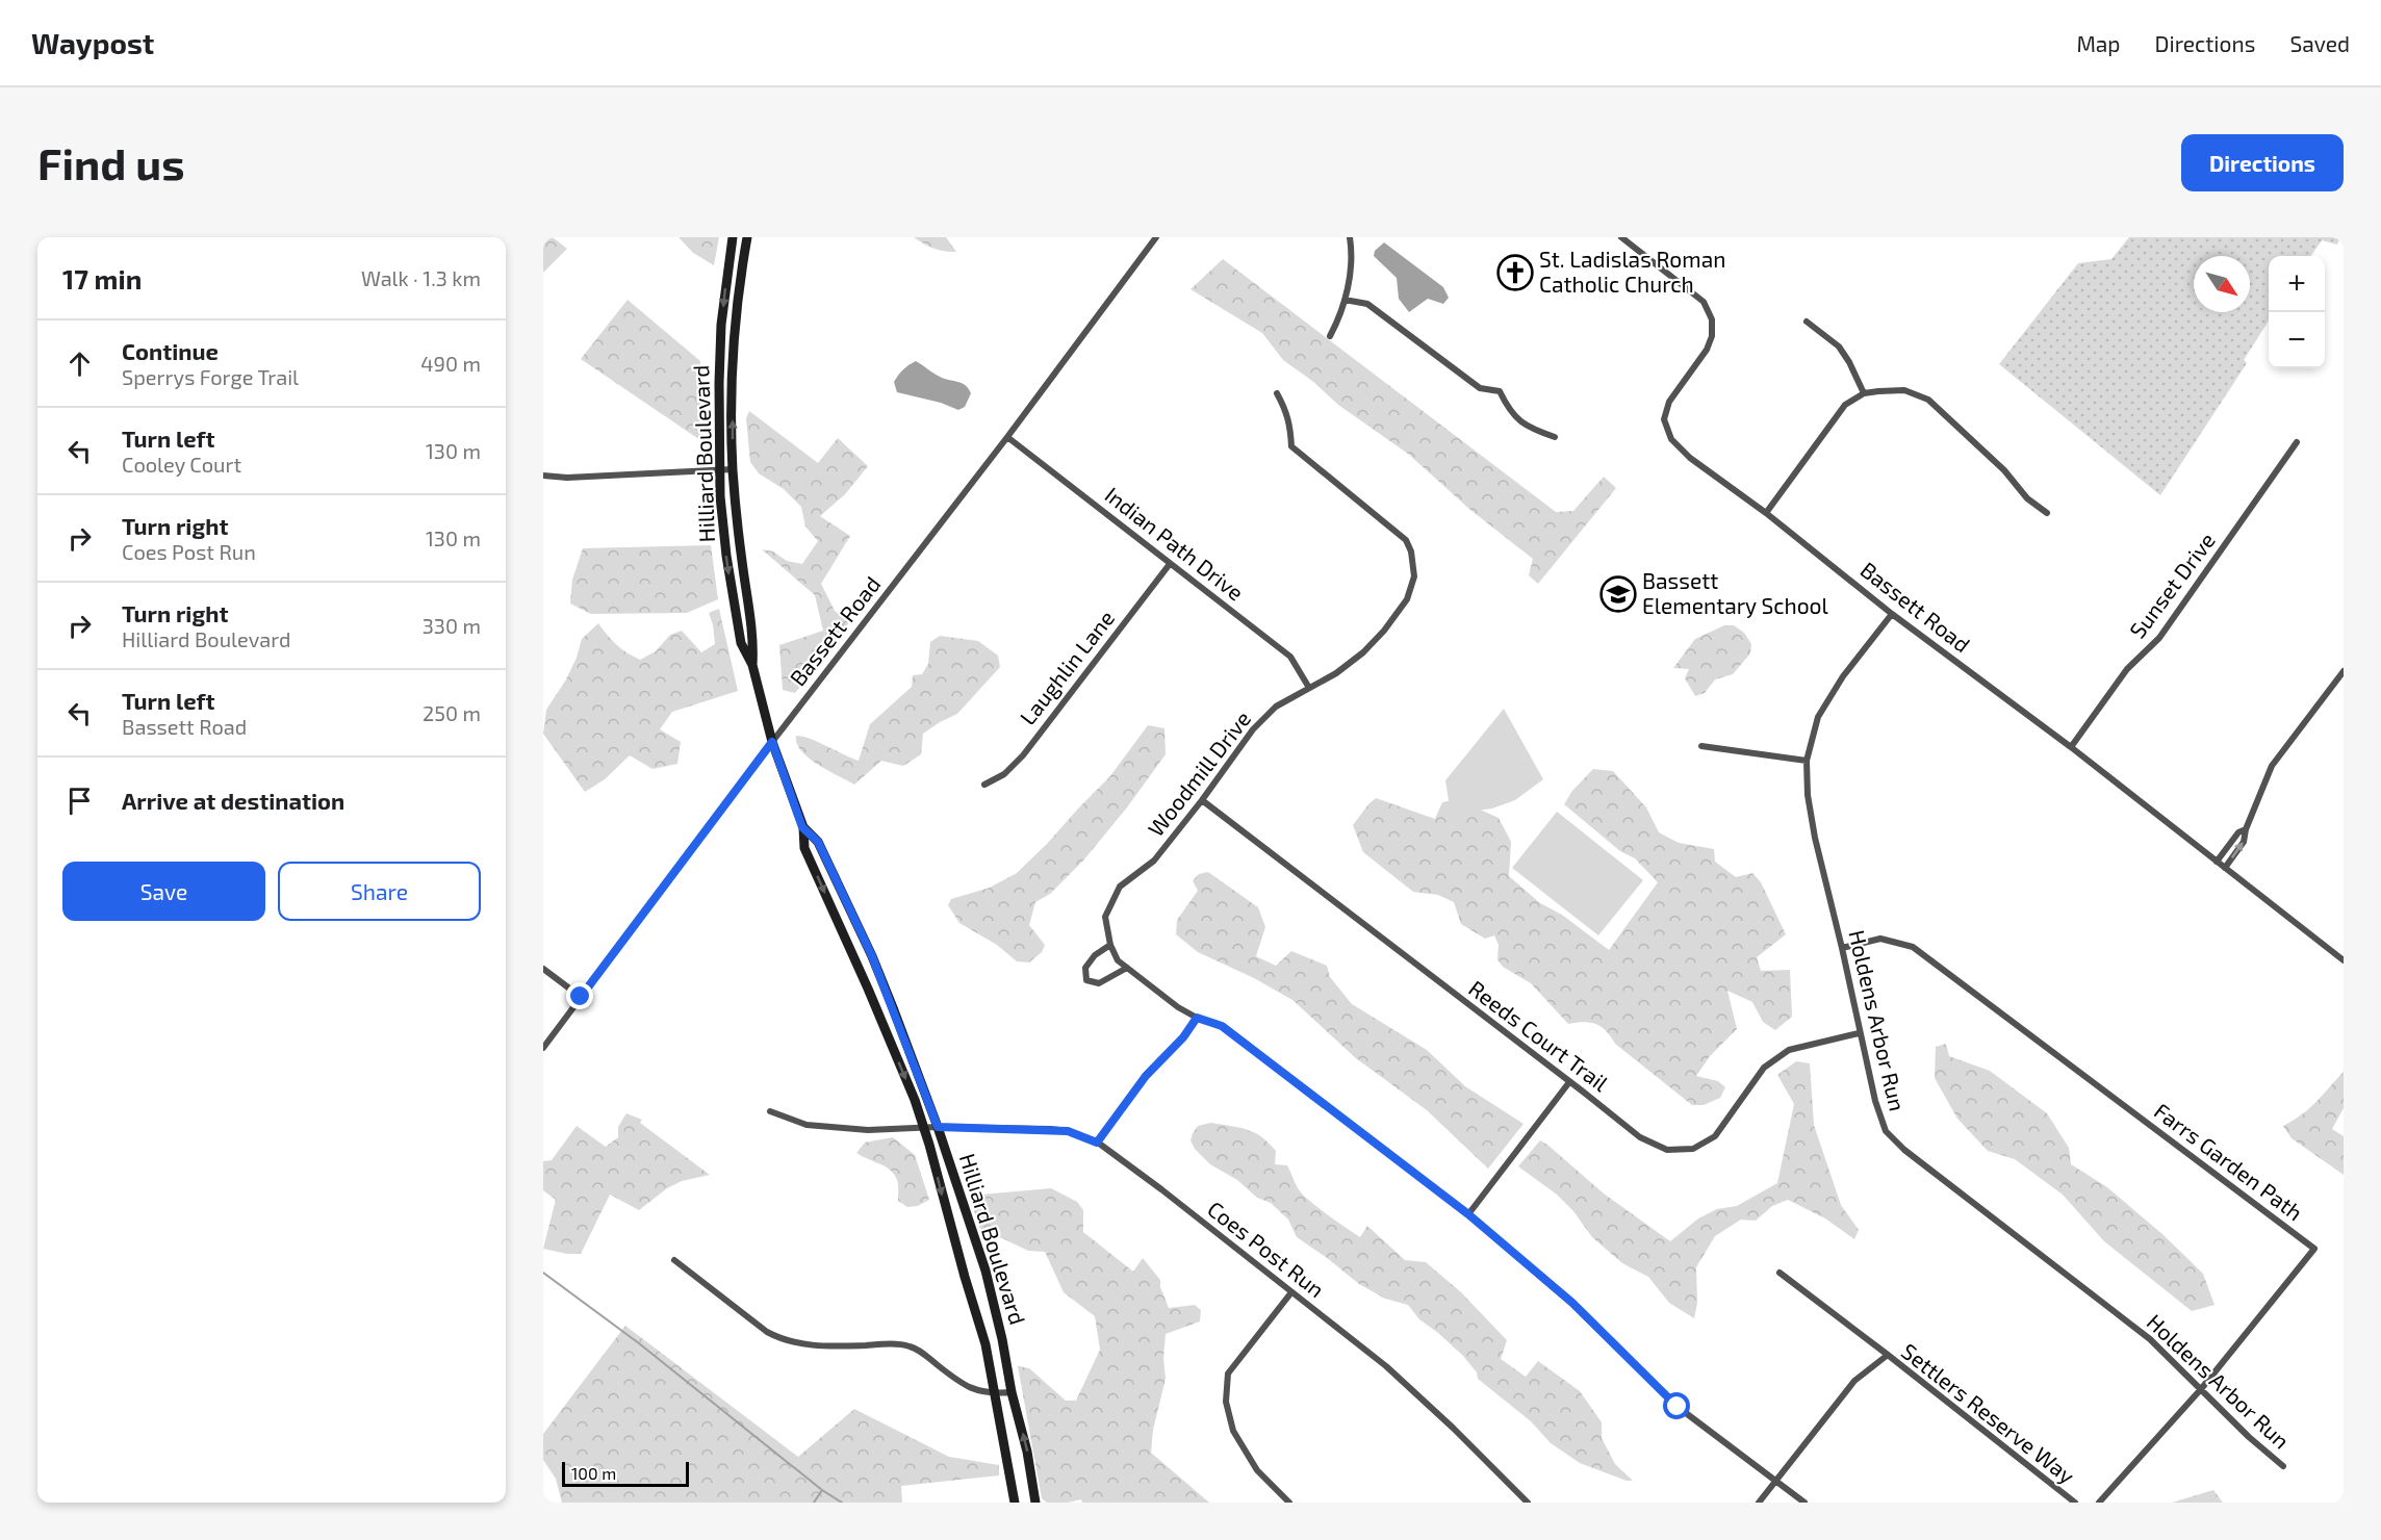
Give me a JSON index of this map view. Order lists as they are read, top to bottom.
{
  "streets": {
    "main road": ["Hilliard Boulevard"],
    "street": [
      "Indian Path Drive",
      "Sunset Drive",
      "Bassett Road",
      "Laughlin Lane",
      "Woodmill Drive",
      "Holdens Arbor Run",
      "Reeds Court Trail",
      "Farrs Garden Path",
      "Coes Post Run",
      "Settlers Reserve Way"
    ]
  },
  "crossings": [
    ["Hilliard Boulevard", "Bassett Road"],
    ["Hilliard Boulevard", "Coes Post Run"],
    ["Indian Path Drive", "Bassett Road"],
    ["Indian Path Drive", "Laughlin Lane"],
    ["Indian Path Drive", "Woodmill Drive"],
    ["Sunset Drive", "Bassett Road"],
    ["Bassett Road", "Holdens Arbor Run"],
    ["Woodmill Drive", "Reeds Court Trail"],
    ["Holdens Arbor Run", "Reeds Court Trail"],
    ["Holdens Arbor Run", "Farrs Garden Path"]
  ],
  "places": {
    "church": ["St. Ladislas Roman Catholic Church"],
    "school or university": ["Bassett Elementary School"]
  },
  "scale_bar": "100 m",
  "north": "bottom right",
  "page": {
    "header": "Waypost",
    "nav": ["Map", "Directions", "Saved"],
    "buttons": [
      "Directions",
      ["Save", "Share"]
    ],
    "title": "Find us",
    "heading": ["17 min", "Walk · 1.3 km"],
    "map_buttons": ["+", "−"],
    "list": [
      ["Continue", "Sperrys Forge Trail", "490 m"],
      ["Turn left", "Cooley Court", "130 m"],
      ["Turn right", "Coes Post Run", "130 m"],
      ["Turn right", "Hilliard Boulevard", "330 m"],
      ["Turn left", "Bassett Road", "250 m"],
      "Arrive at destination"
    ],
    "scale": "100 m"
  }
}
